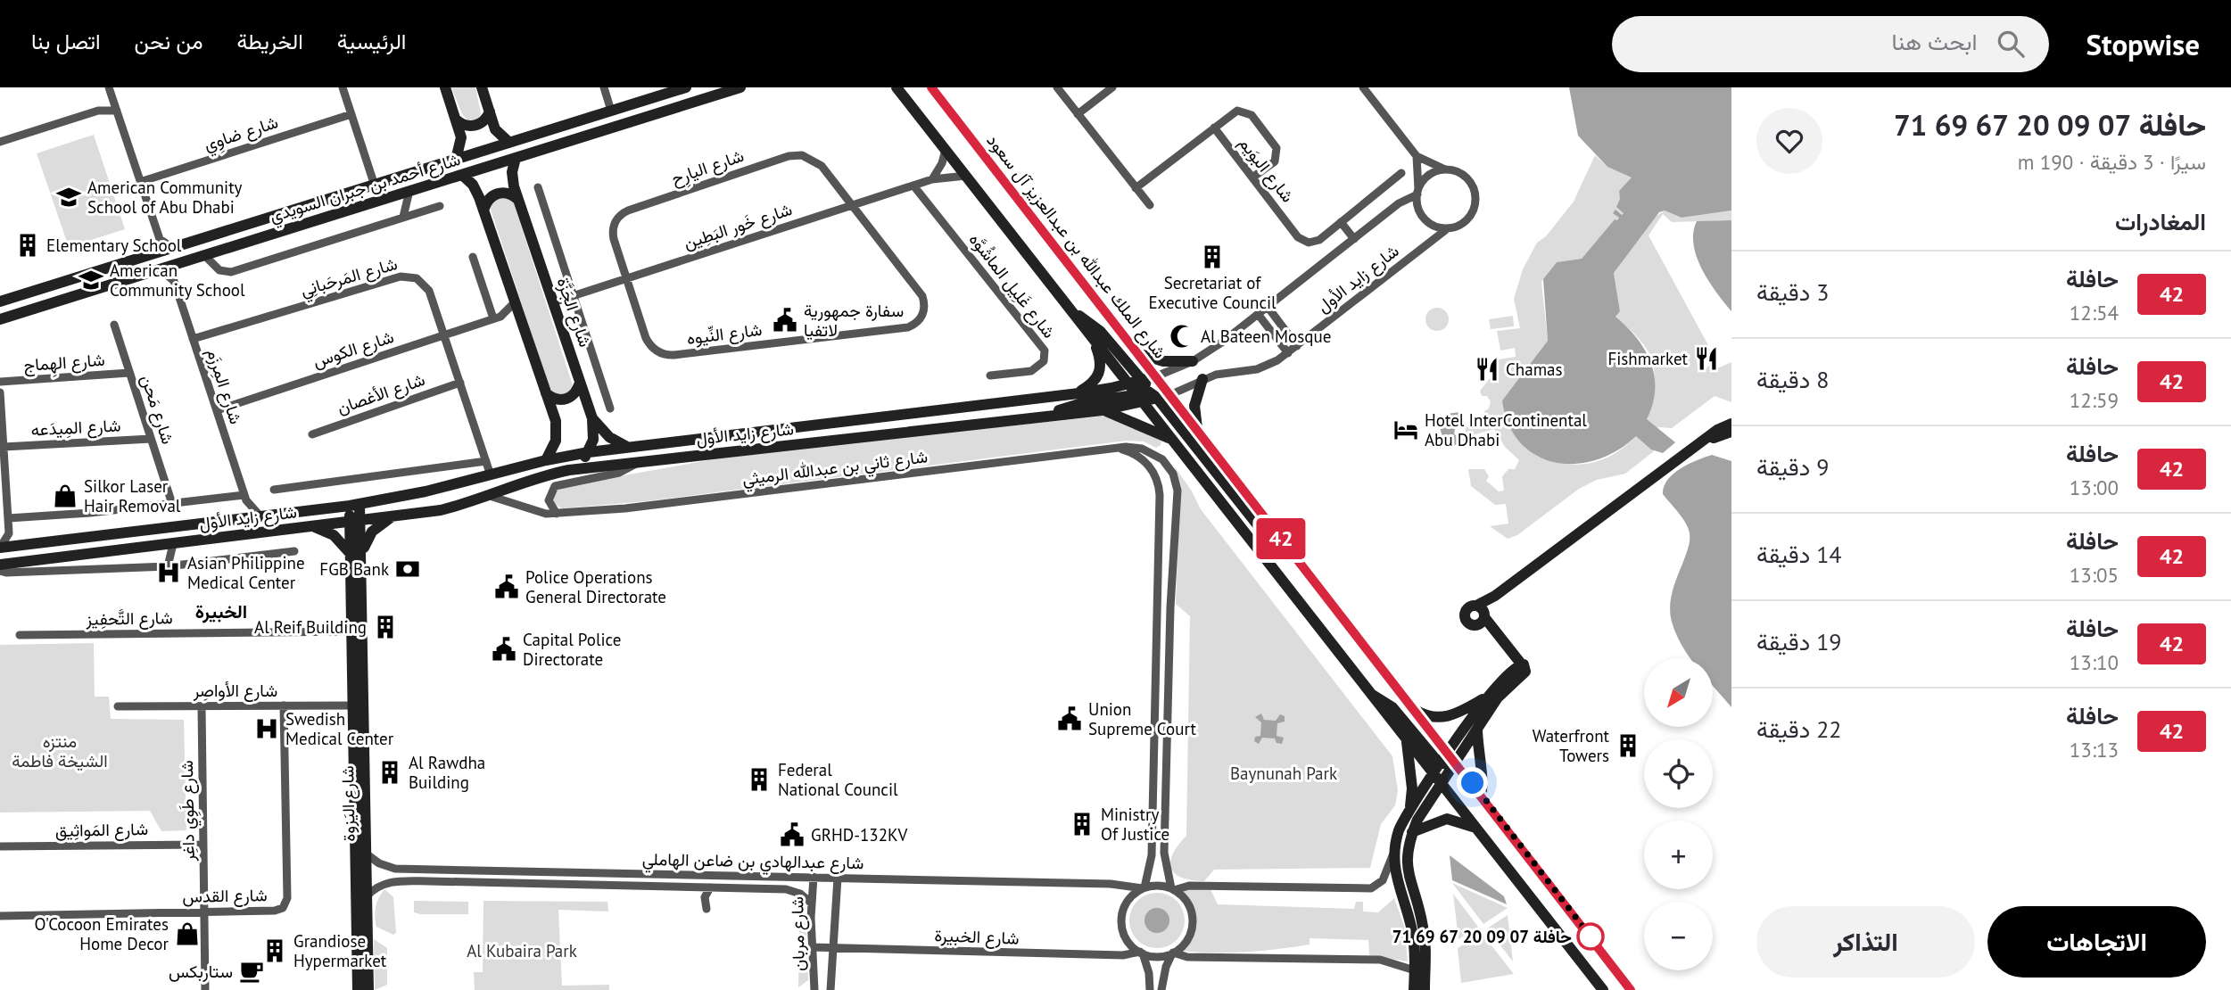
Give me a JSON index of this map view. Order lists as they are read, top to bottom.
{
  "streets": {
    "main road": [
      "شارع أحمد بن جبران السويدي",
      "شارع الملك عبدالله بن عبدالعزيز آل سعود",
      "شارع زايد الأول",
      "شارع الجَزَّة",
      "شارع اليَزوة"
    ],
    "street": [
      "شارع ضاوِي",
      "شارع اليارِح",
      "شارع البوَيم",
      "شارع خَور البَطِين",
      "شارع المَرحَبانِي",
      "شارع غَلِيل الماشُوَّه",
      "شارع النِّيوه",
      "شارع الكوس",
      "شارع الهِماج",
      "شارع المِرزَم",
      "شارع الأغصان",
      "شارع مَحن",
      "شارع المِيدَعه",
      "شارع ثاني بن عبدالله الرميثي",
      "شارع التَّحفِيز",
      "شارع الأواصِر",
      "شارع طَوِي داغِر",
      "شارع المَواثِيق",
      "شارع عبدالهادي بن ضاعن الهاملي",
      "شارع القدس",
      "شارع مربان",
      "شارع الخبيرة"
    ]
  },
  "crossings": [
    ["شارع اليارِح", "شارع خَور البَطِين"],
    ["شارع اليارِح", "شارع النِّيوه"],
    ["شارع أحمد بن جبران السويدي", "شارع الجَزَّة"],
    ["شارع أحمد بن جبران السويدي", "شارع المِرزَم"],
    ["شارع خَور البَطِين", "شارع غَلِيل الماشُوَّه"],
    ["شارع خَور البَطِين", "شارع الجَزَّة"],
    ["شارع خَور البَطِين", "شارع النِّيوه"],
    ["شارع الملك عبدالله بن عبدالعزيز آل سعود", "شارع زايد الأول"],
    ["شارع المَرحَبانِي", "شارع زايد الأول"],
    ["شارع المَرحَبانِي", "شارع الكوس"],
    ["شارع المَرحَبانِي", "شارع المِرزَم"],
    ["شارع المَرحَبانِي", "شارع الأغصان"],
    ["شارع زايد الأول", "شارع الجَزَّة"],
    ["شارع زايد الأول", "شارع المِرزَم"],
    ["شارع زايد الأول", "شارع ثاني بن عبدالله الرميثي"],
    ["شارع زايد الأول", "شارع اليَزوة"],
    ["شارع الكوس", "شارع المِرزَم"],
    ["شارع الهِماج", "شارع مَحن"],
    ["شارع مَحن", "شارع المِيدَعه"],
    ["شارع ثاني بن عبدالله الرميثي", "شارع عبدالهادي بن ضاعن الهاملي"],
    ["شارع ثاني بن عبدالله الرميثي", "شارع الخبيرة"],
    ["شارع التَّحفِيز", "شارع اليَزوة"],
    ["شارع الأواصِر", "شارع اليَزوة"],
    ["شارع الأواصِر", "شارع طَوِي داغِر"],
    ["شارع الأواصِر", "شارع القدس"],
    ["شارع اليَزوة", "شارع عبدالهادي بن ضاعن الهاملي"],
    ["شارع طَوِي داغِر", "شارع المَواثِيق"],
    ["شارع طَوِي داغِر", "شارع القدس"],
    ["شارع عبدالهادي بن ضاعن الهاملي", "شارع مربان"],
    ["شارع عبدالهادي بن ضاعن الهاملي", "شارع الخبيرة"],
    ["شارع مربان", "شارع الخبيرة"]
  ],
  "districts": ["الخبيرة"],
  "parks": ["منتزه الشيخة فاطمة", "Baynunah Park", "Al Kubaira Park"],
  "places": {
    "school or university": ["American Community School of Abu Dhabi", "American Community School"],
    "building": [
      "Elementary School",
      "Secretariat of Executive Council",
      "Al Reif Building",
      "Waterfront Towers",
      "Al Rawdha Building",
      "Federal National Council",
      "Ministry Of Justice",
      "Grandiose Hypermarket"
    ],
    "public building": [
      "سفارة جمهورية لاتفيا",
      "Police Operations General Directorate",
      "Capital Police Directorate",
      "Union Supreme Court",
      "GRHD-132KV"
    ],
    "mosque": ["Al Bateen Mosque"],
    "restaurant": ["Fishmarket", "Chamas"],
    "hotel": ["Hotel InterContinental Abu Dhabi"],
    "shop": ["Silkor Laser Hair Removal", "O'Cocoon Emirates Home Decor"],
    "bank": ["FGB Bank"],
    "hospital": ["Asian Philippine Medical Center", "Swedish Medical Center"],
    "other": ["حافلة 07 09 20 67 69 71"],
    "cafe": ["ستاربكس"]
  },
  "lines": ["bus line 42"],
  "north": "bottom left",
  "page": {
    "header": "Stopwise",
    "search": "ابحث هنا",
    "nav": [
      "الرئيسية",
      "الخريطة",
      "من نحن",
      "اتصل بنا"
    ],
    "heading": [
      ["حافلة 07 09 20 67 69 71", "سيرًا · 3 دقيقة · 190 m"],
      "المغادرات"
    ],
    "on_map": "42",
    "list": [
      {
        "mark": "42",
        "name": "حافلة",
        "note": "12:54",
        "value": "3 دقيقة"
      },
      {
        "mark": "42",
        "name": "حافلة",
        "note": "12:59",
        "value": "8 دقيقة"
      },
      {
        "mark": "42",
        "name": "حافلة",
        "note": "13:00",
        "value": "9 دقيقة"
      },
      {
        "mark": "42",
        "name": "حافلة",
        "note": "13:05",
        "value": "14 دقيقة"
      },
      {
        "mark": "42",
        "name": "حافلة",
        "note": "13:10",
        "value": "19 دقيقة"
      },
      {
        "mark": "42",
        "name": "حافلة",
        "note": "13:13",
        "value": "22 دقيقة"
      }
    ],
    "map_buttons": ["+", "−"],
    "buttons": ["الاتجاهات", "التذاكر"]
  }
}
